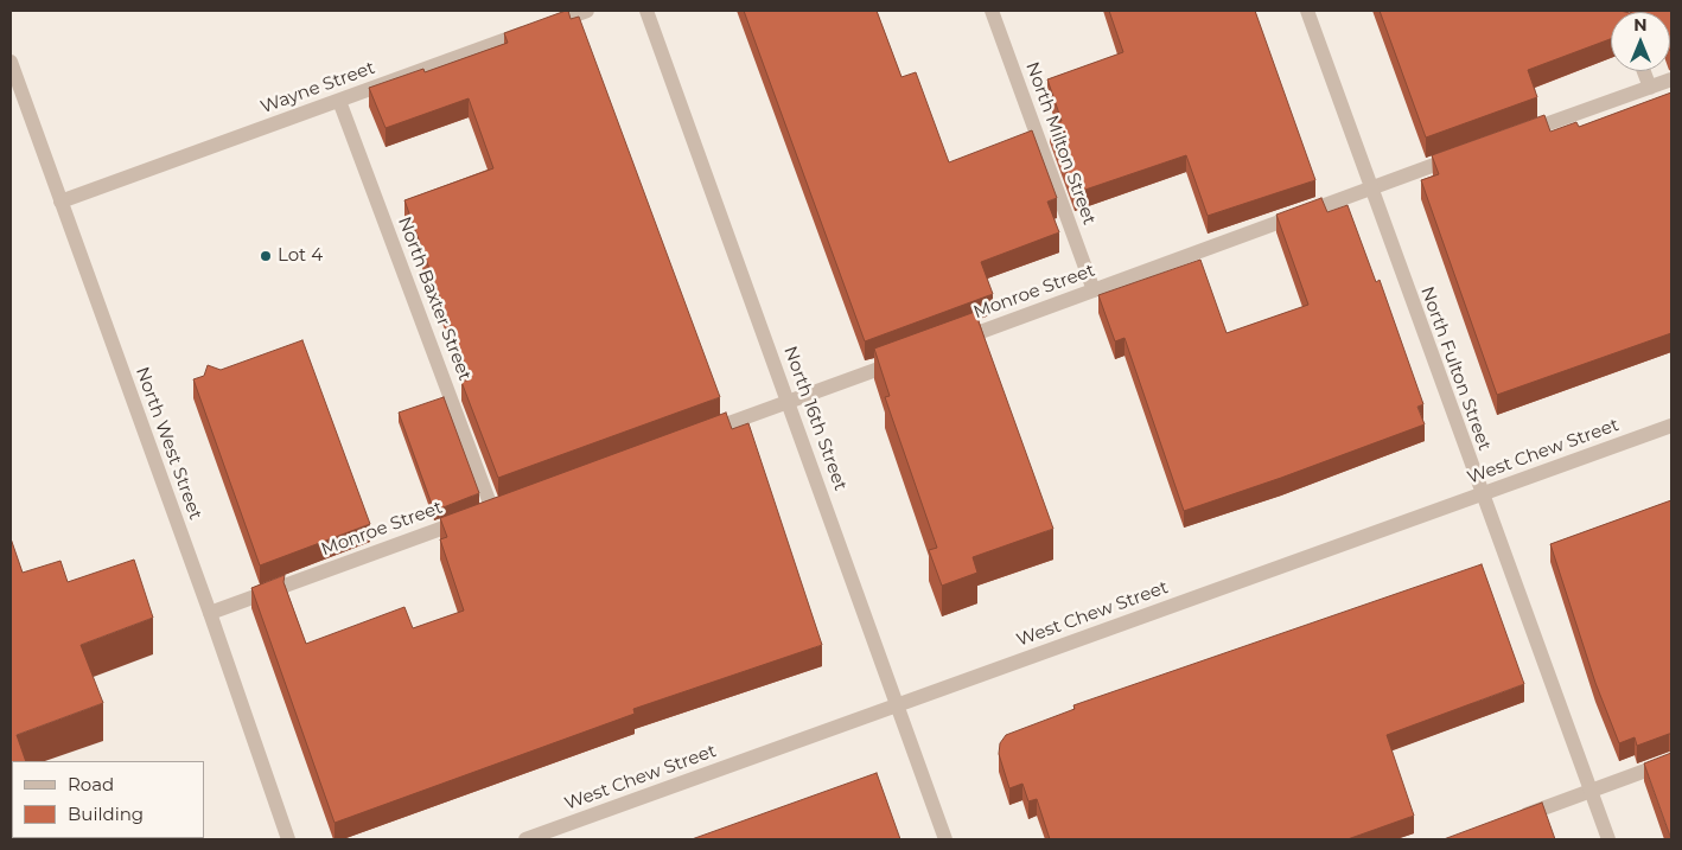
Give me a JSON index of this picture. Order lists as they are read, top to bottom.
{
  "streets": {
    "street": [
      "Wayne Street",
      "North Milton Street",
      "Monroe Street",
      "North Baxter Street",
      "North Fulton Street",
      "North 16th Street",
      "North West Street",
      "West Chew Street"
    ]
  },
  "crossings": [
    ["Wayne Street", "North Baxter Street"],
    ["Wayne Street", "North West Street"],
    ["North Milton Street", "Monroe Street"],
    ["Monroe Street", "North Baxter Street"],
    ["Monroe Street", "North Fulton Street"],
    ["Monroe Street", "North West Street"],
    ["North Fulton Street", "West Chew Street"],
    ["North 16th Street", "West Chew Street"]
  ],
  "places": ["Lot 4"],
  "legend": ["Road", "Building"],
  "north": "top"
}
